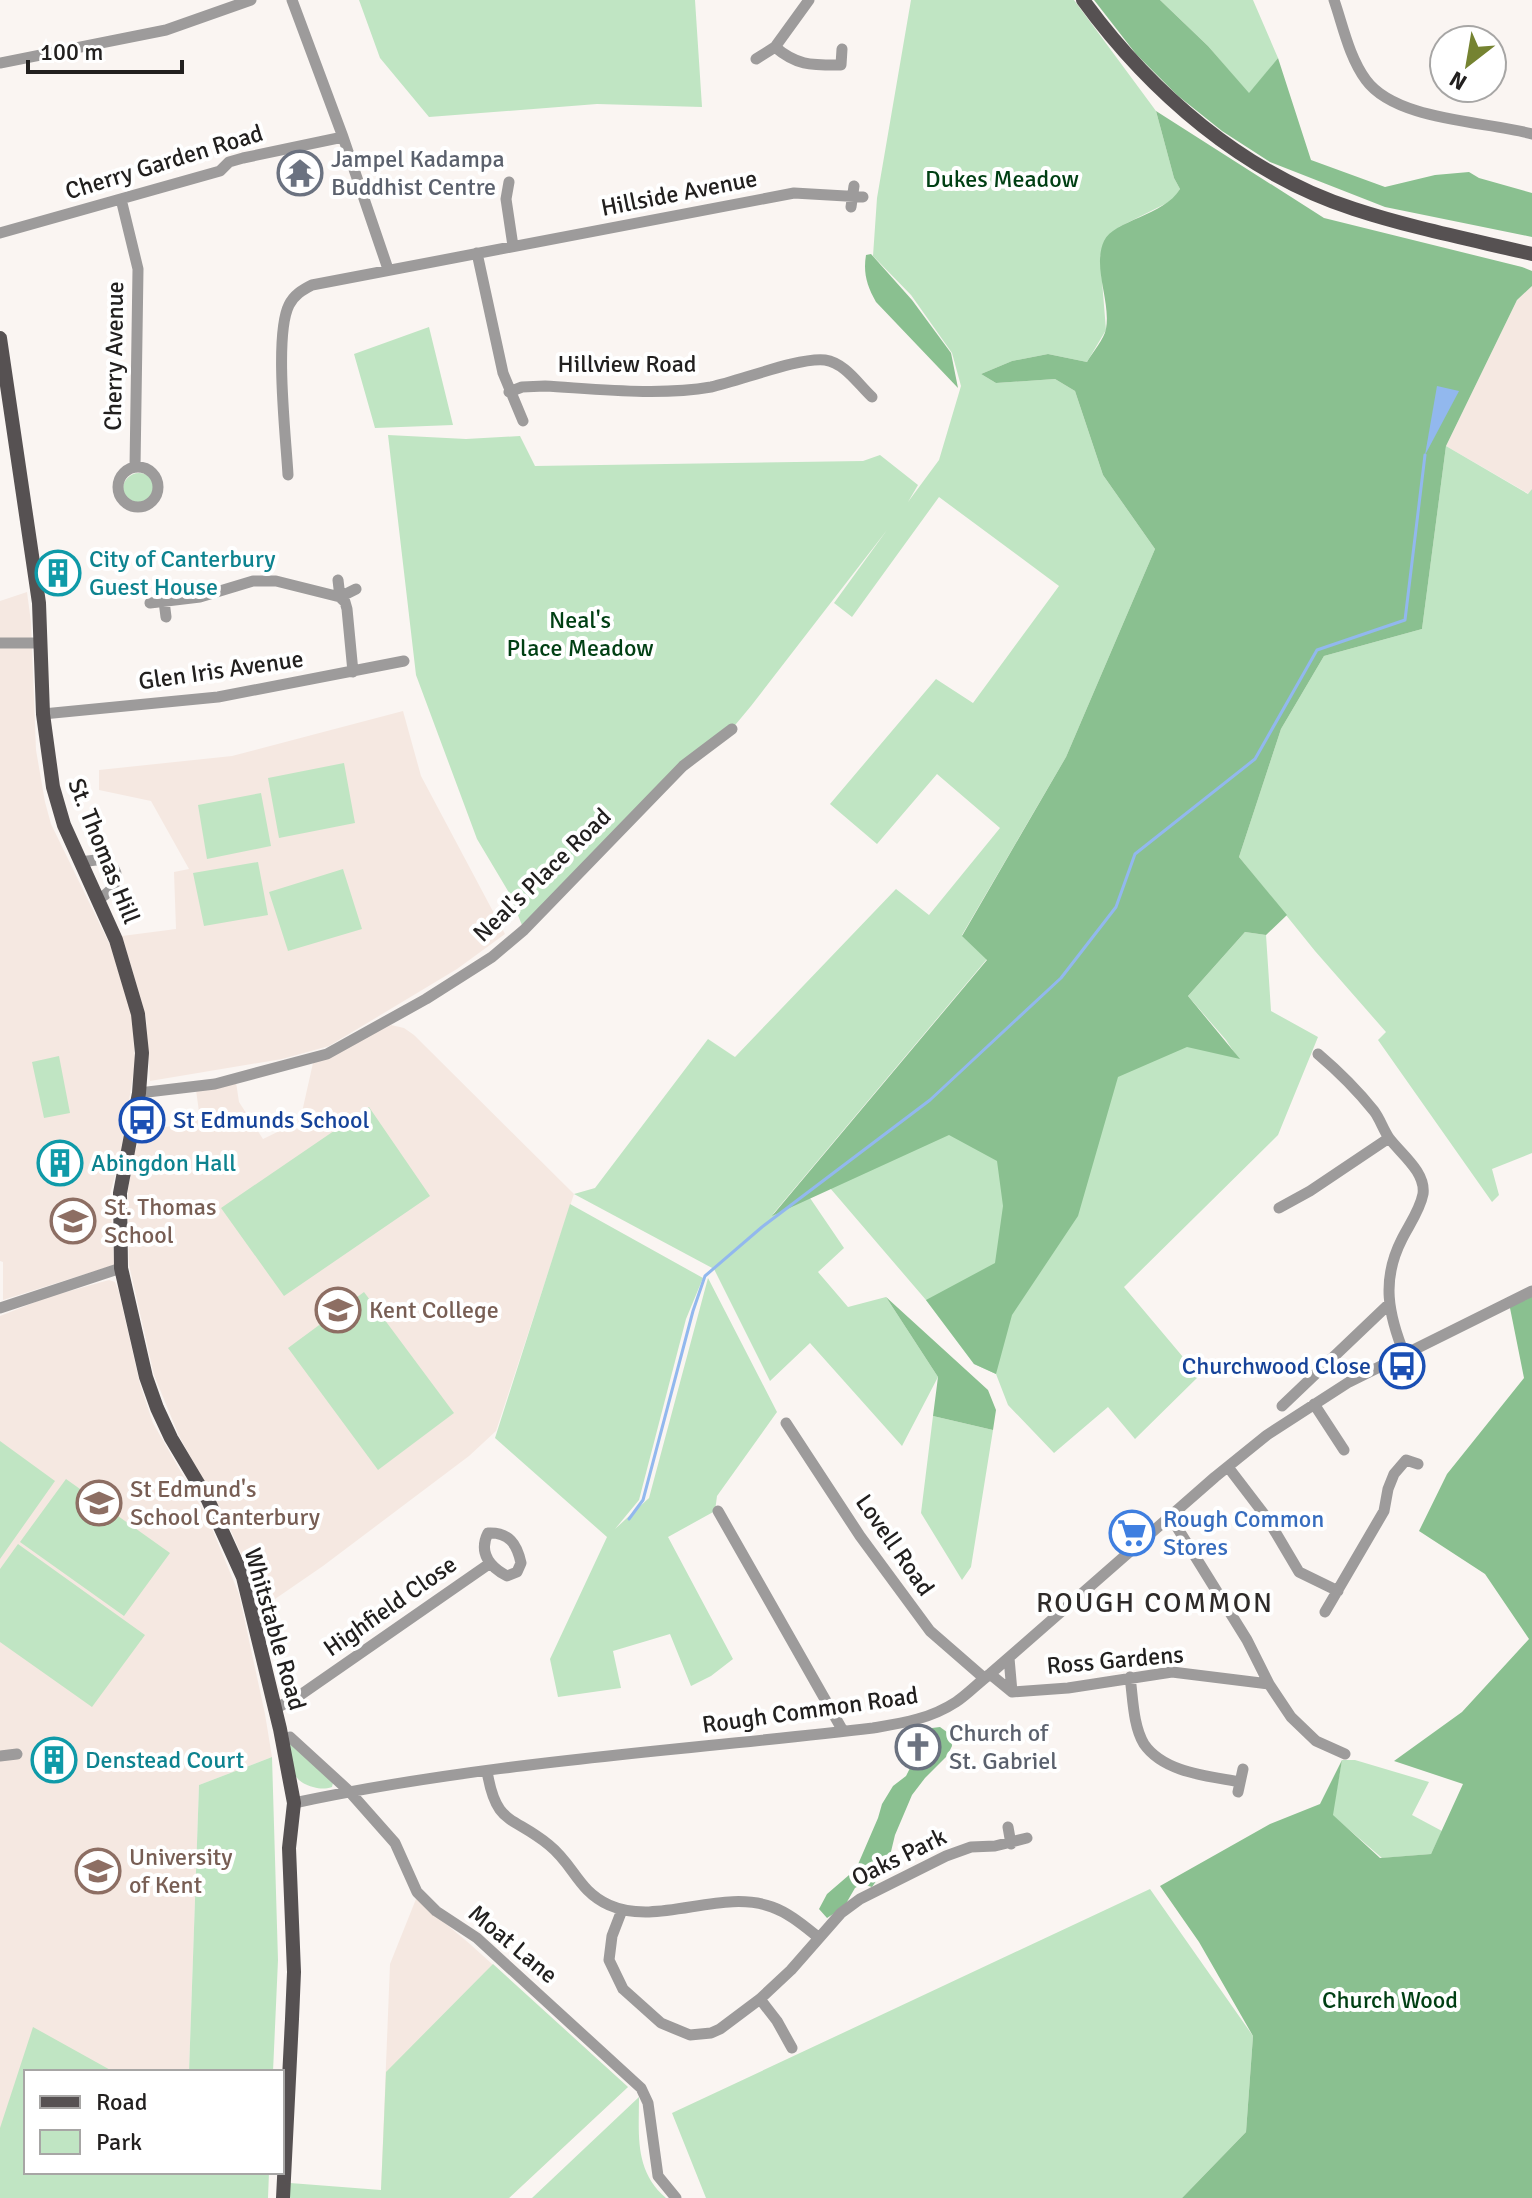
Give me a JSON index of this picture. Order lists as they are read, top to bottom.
{
  "streets": {
    "main road": ["St. Thomas Hill", "Whitstable Road"],
    "street": [
      "Cherry Garden Road",
      "Hillside Avenue",
      "Cherry Avenue",
      "Hillview Road",
      "Glen Iris Avenue",
      "Neal's Place Road",
      "Lovell Road",
      "Highfield Close",
      "Ross Gardens",
      "Rough Common Road",
      "Oaks Park",
      "Moat Lane"
    ]
  },
  "crossings": [
    ["Cherry Garden Road", "Cherry Avenue"],
    ["Glen Iris Avenue", "St. Thomas Hill"],
    ["St. Thomas Hill", "Neal's Place Road"],
    ["St. Thomas Hill", "Whitstable Road"],
    ["Neal's Place Road", "Whitstable Road"],
    ["Lovell Road", "Rough Common Road"],
    ["Highfield Close", "Whitstable Road"],
    ["Whitstable Road", "Rough Common Road"],
    ["Rough Common Road", "Moat Lane"]
  ],
  "districts": ["ROUGH COMMON"],
  "parks": ["Dukes Meadow", "Neal's Place Meadow", "Church Wood"],
  "places": {
    "temple": ["Jampel Kadampa Buddhist Centre"],
    "building": ["City of Canterbury Guest House", "Abingdon Hall", "Denstead Court"],
    "bus stop": ["St Edmunds School", "Churchwood Close"],
    "school or university": [
      "St. Thomas School",
      "Kent College",
      "St Edmund's School Canterbury",
      "University of Kent"
    ],
    "supermarket": ["Rough Common Stores"],
    "church": ["Church of St. Gabriel"]
  },
  "legend": ["Road", "Park"],
  "scale_bar": "100 m",
  "north": "bottom left"
}
